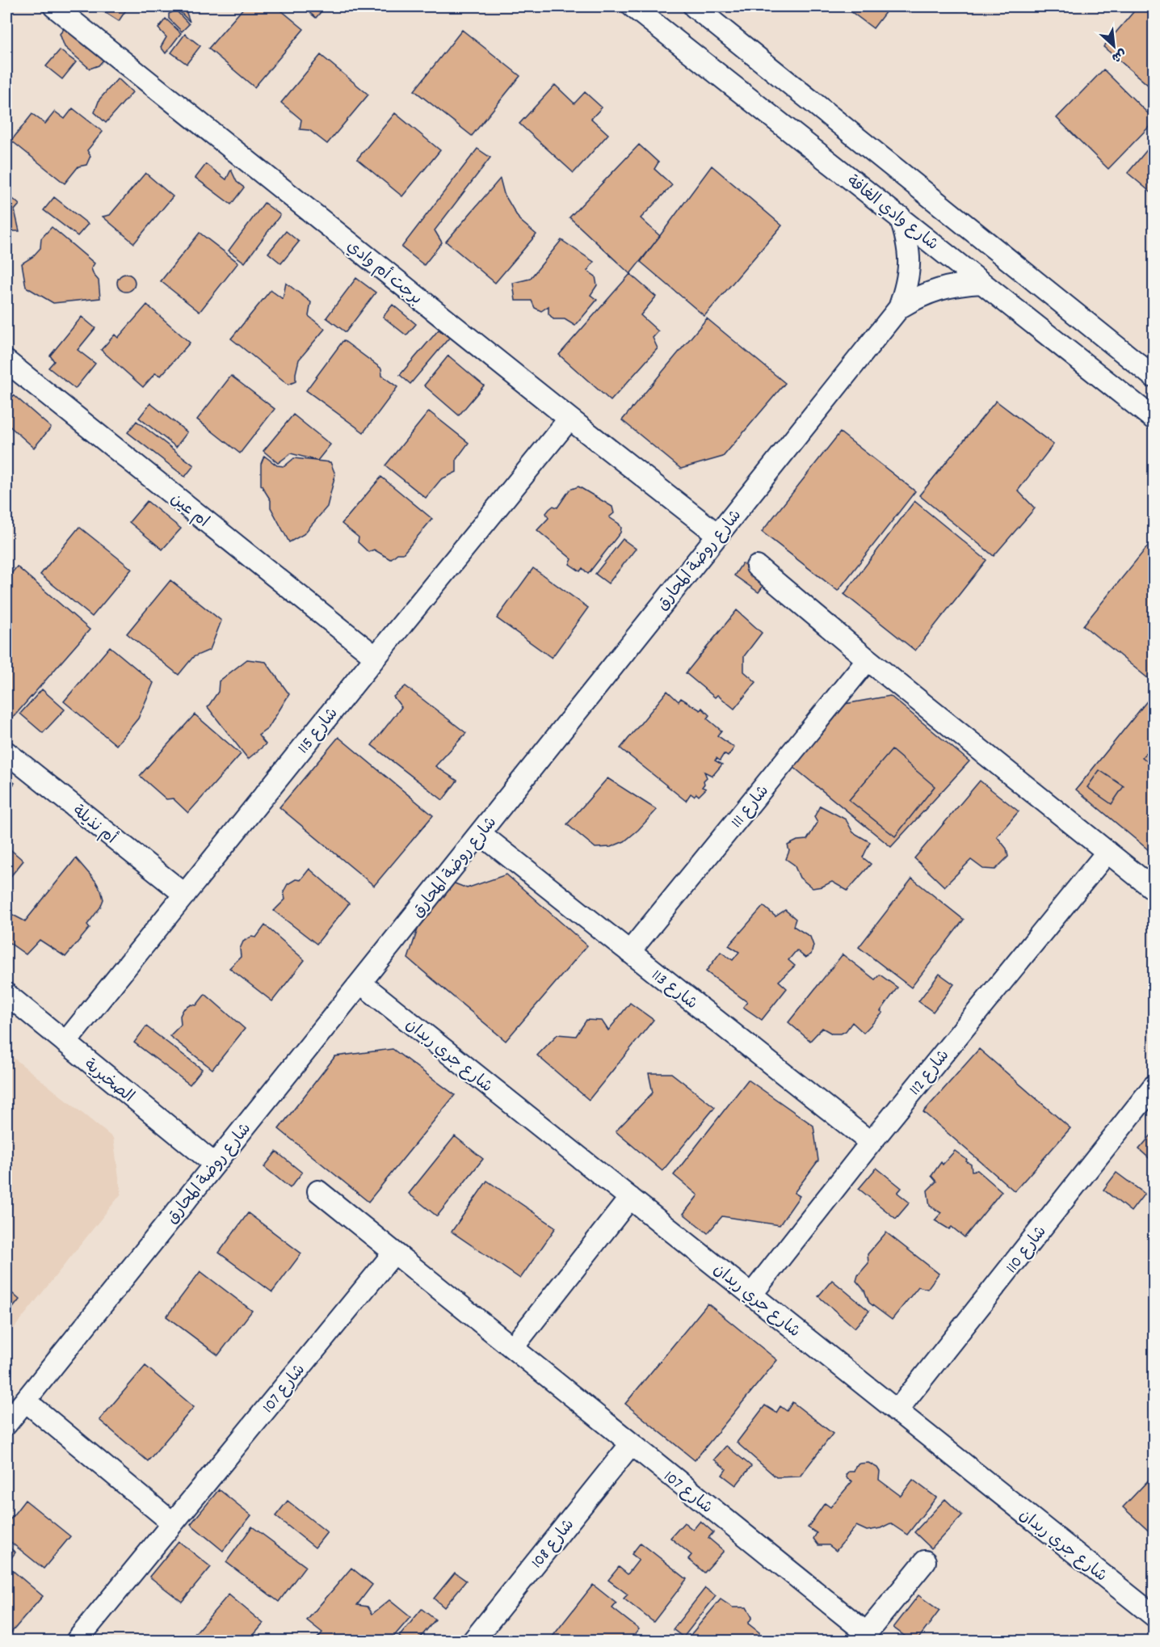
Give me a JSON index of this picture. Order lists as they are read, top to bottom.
{
  "streets": {
    "street": [
      "شارع وادي الغافة",
      "برجت أم وادي",
      "ام عين",
      "شارع روضة المحارق",
      "شارع 115",
      "شارع 111",
      "أم نذيلة",
      "شارع 113",
      "شارع جري ربدان",
      "شارع 112",
      "الصخبرية",
      "شارع 110",
      "شارع 107",
      "شارع 108"
    ]
  },
  "crossings": [
    ["شارع وادي الغافة", "شارع روضة المحارق"],
    ["برجت أم وادي", "شارع روضة المحارق"],
    ["برجت أم وادي", "شارع 115"],
    ["ام عين", "شارع 115"],
    ["شارع روضة المحارق", "شارع 113"],
    ["شارع روضة المحارق", "شارع جري ربدان"],
    ["شارع روضة المحارق", "الصخبرية"],
    ["شارع 115", "أم نذيلة"],
    ["شارع 115", "الصخبرية"],
    ["شارع 111", "شارع 113"],
    ["شارع 113", "شارع 112"],
    ["شارع جري ربدان", "شارع 112"],
    ["شارع جري ربدان", "شارع 110"],
    ["شارع 107", "شارع 108"]
  ],
  "north": "bottom right"
}
